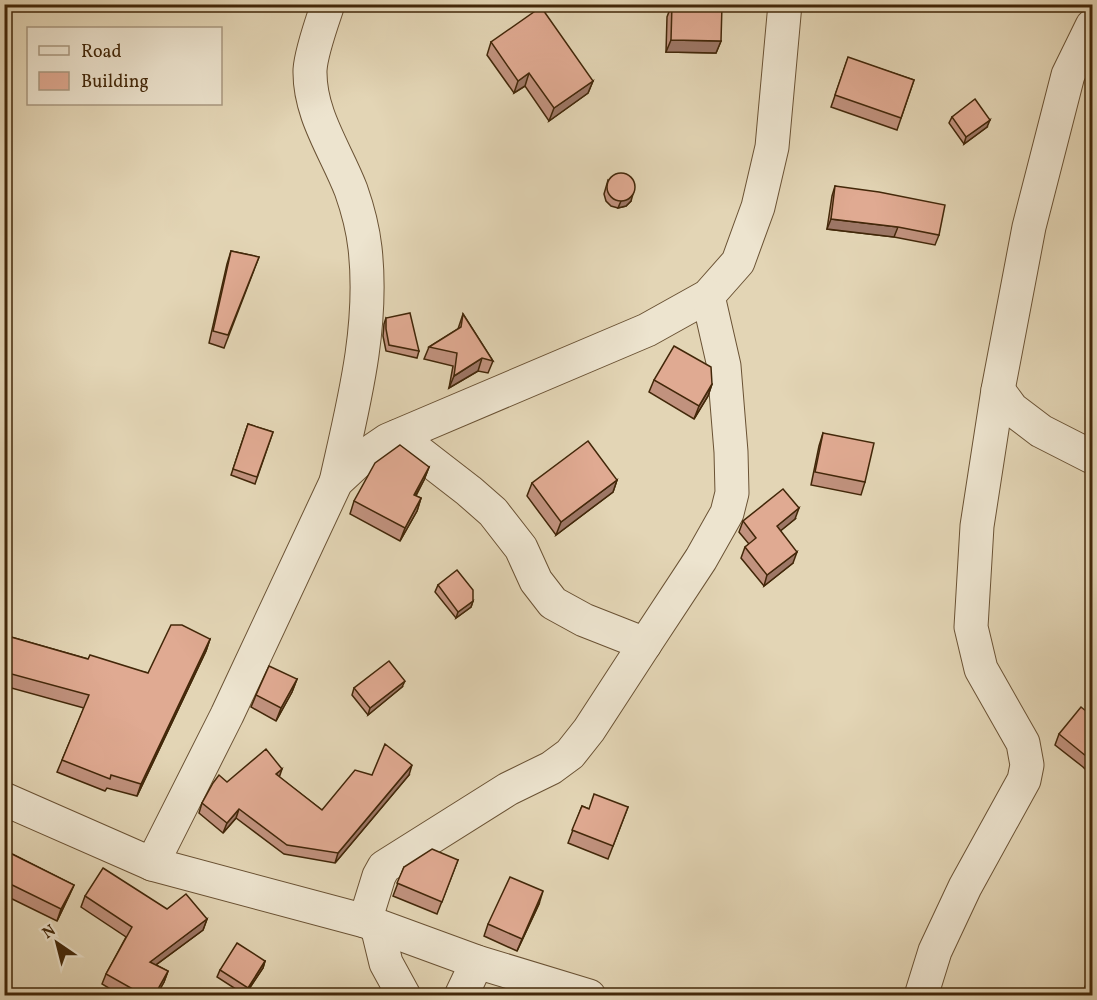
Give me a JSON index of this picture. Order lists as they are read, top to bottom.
{
  "legend": ["Road", "Building"],
  "north": "top left"
}
